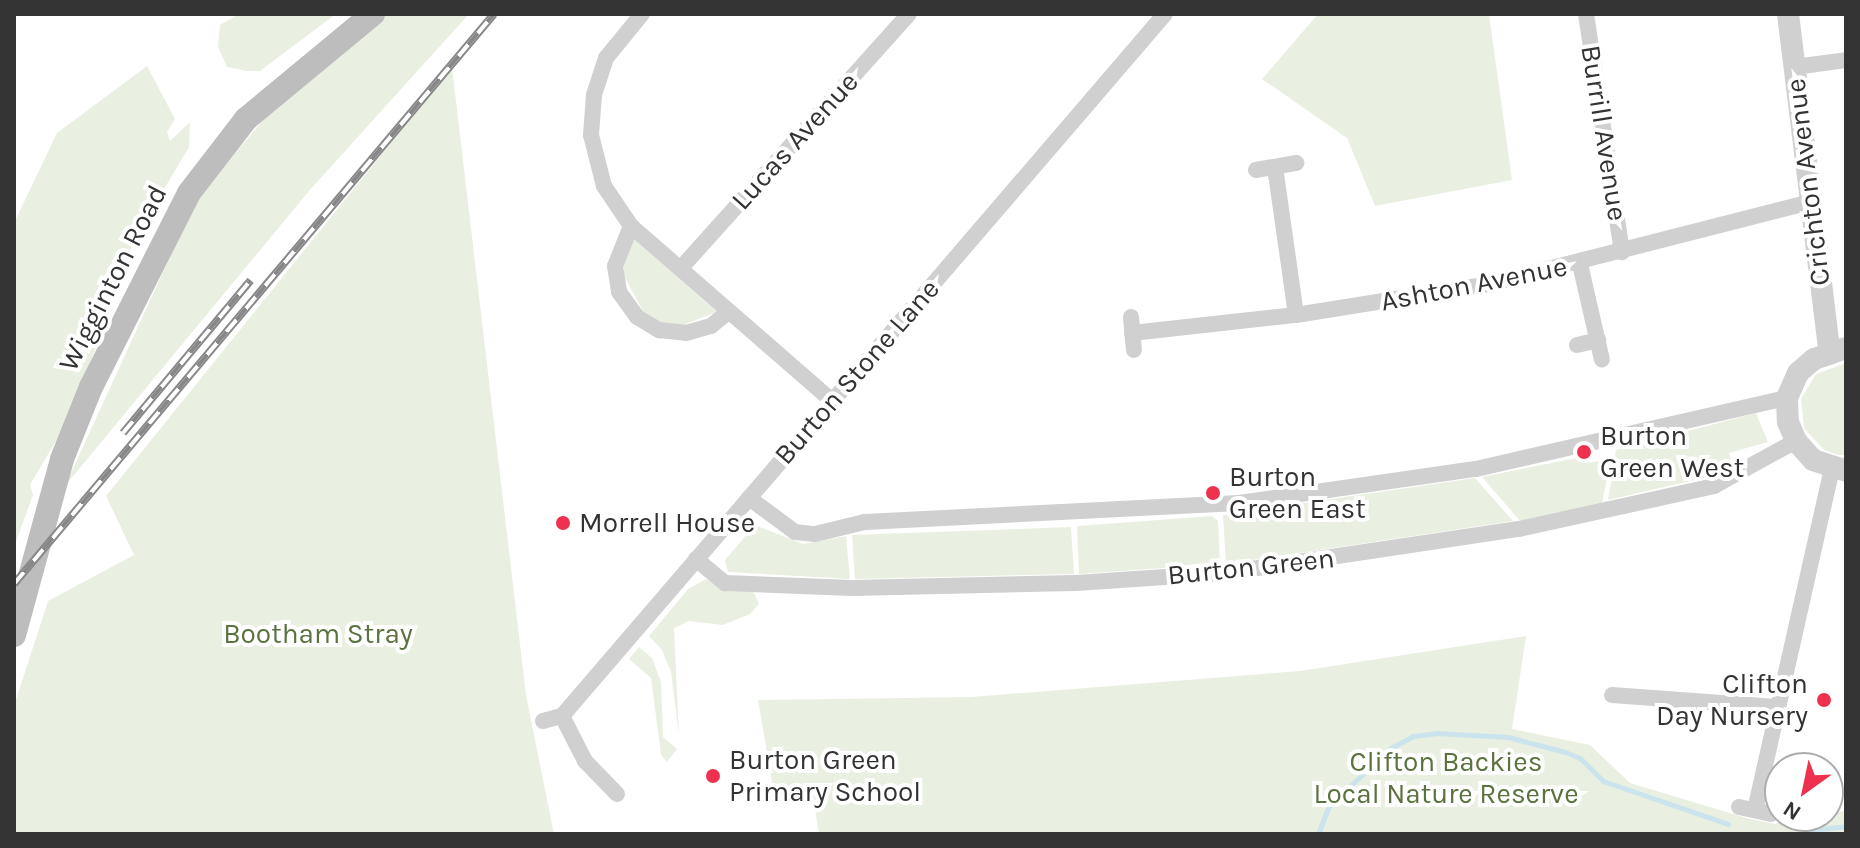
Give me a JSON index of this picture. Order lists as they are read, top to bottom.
{
  "streets": {
    "main road": ["Wigginton Road"],
    "street": [
      "Burrill Avenue",
      "Lucas Avenue",
      "Crichton Avenue",
      "Ashton Avenue",
      "Burton Stone Lane",
      "Burton Green"
    ]
  },
  "crossings": [
    ["Burrill Avenue", "Ashton Avenue"],
    ["Crichton Avenue", "Ashton Avenue"],
    ["Burton Stone Lane", "Burton Green"]
  ],
  "parks": ["Bootham Stray", "Clifton Backies Local Nature Reserve"],
  "places": [
    "Burton Green West",
    "Burton Green East",
    "Morrell House",
    "Clifton Day Nursery",
    "Burton Green Primary School"
  ],
  "north": "bottom left"
}
